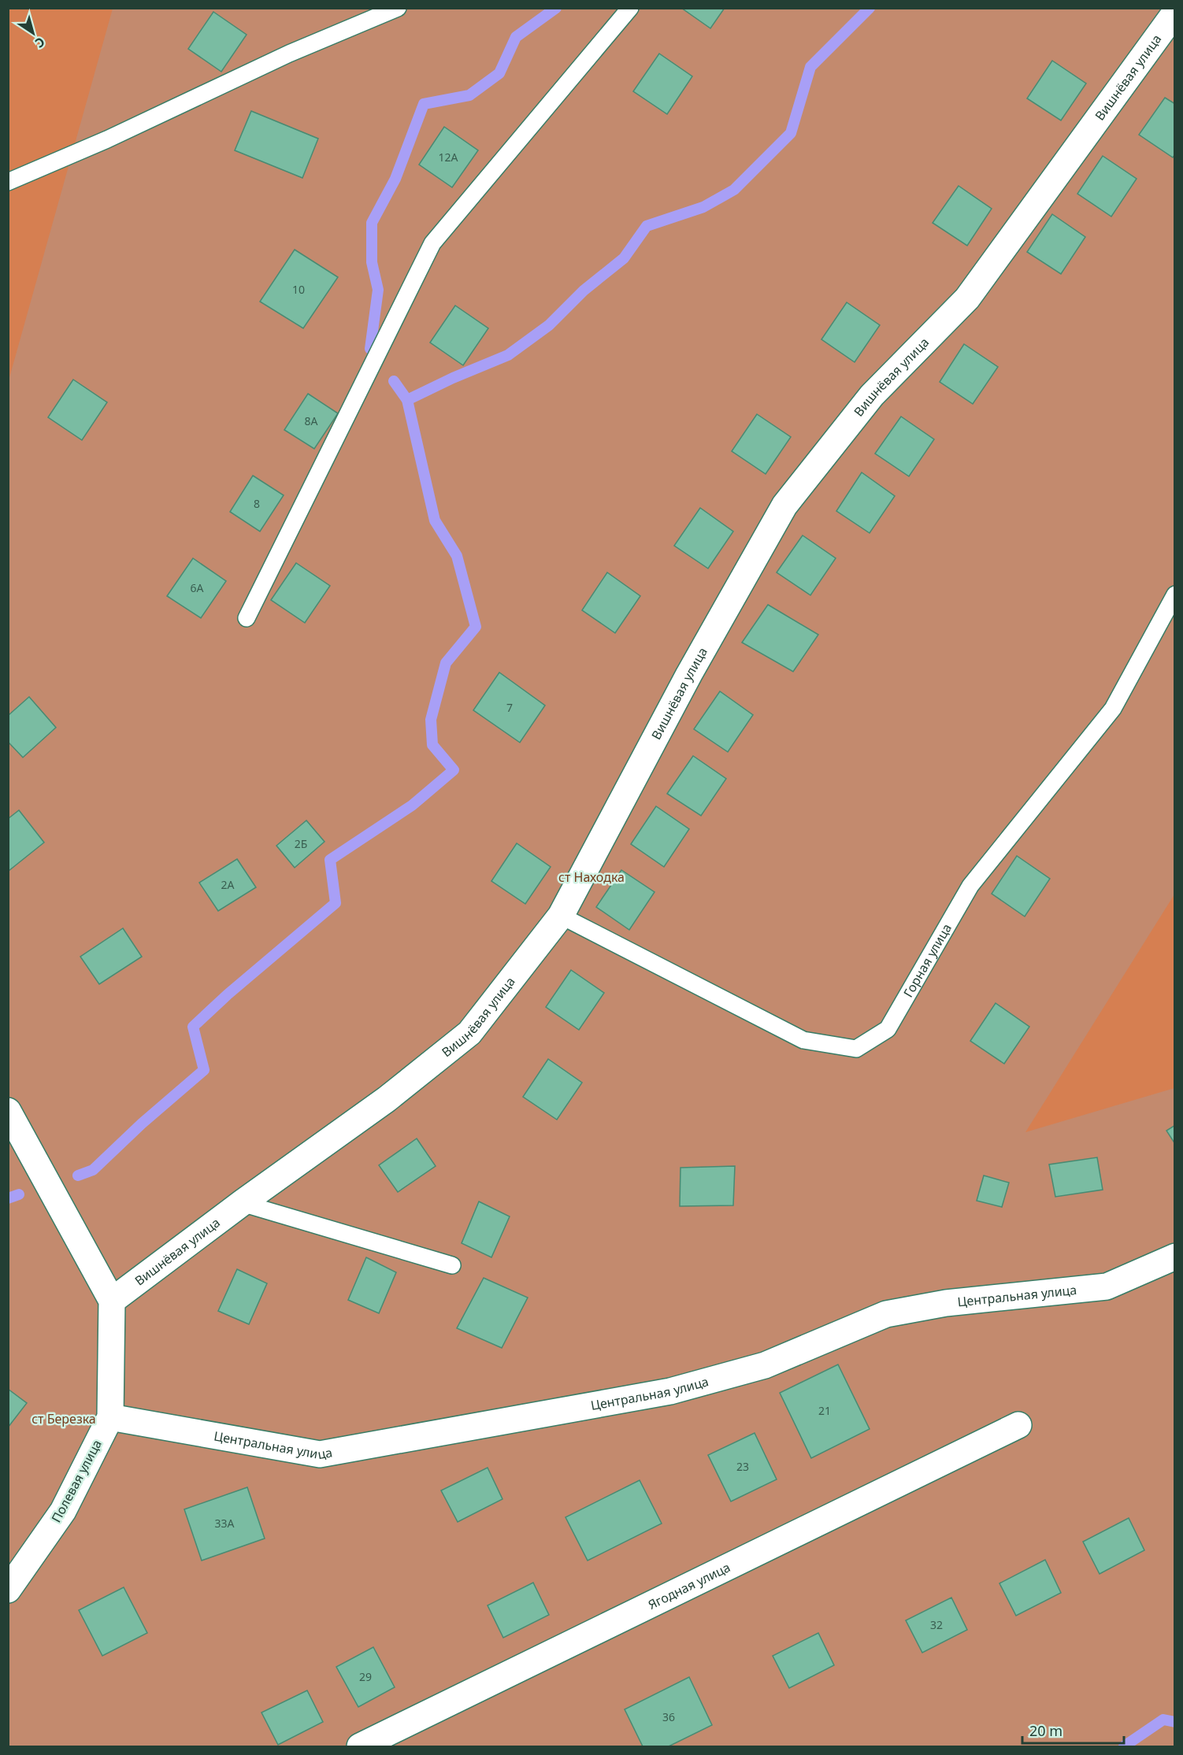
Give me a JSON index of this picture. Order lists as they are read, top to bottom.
{
  "streets": {
    "street": [
      "Вишнёвая улица",
      "Центральная улица",
      "Полевая улица",
      "Ягодная улица"
    ],
    "lane": ["Горная улица"]
  },
  "crossings": [
    ["Вишнёвая улица", "Горная улица"],
    ["Центральная улица", "Полевая улица"]
  ],
  "parks": ["ст Находка", "ст Березка"],
  "house_numbers": [
    "12А",
    "10",
    "8А",
    "8",
    "6А",
    "7",
    "2Б",
    "2А",
    "21",
    "23",
    "33А",
    "32",
    "29",
    "36"
  ],
  "scale_bar": "20 m",
  "north": "bottom right"
}
